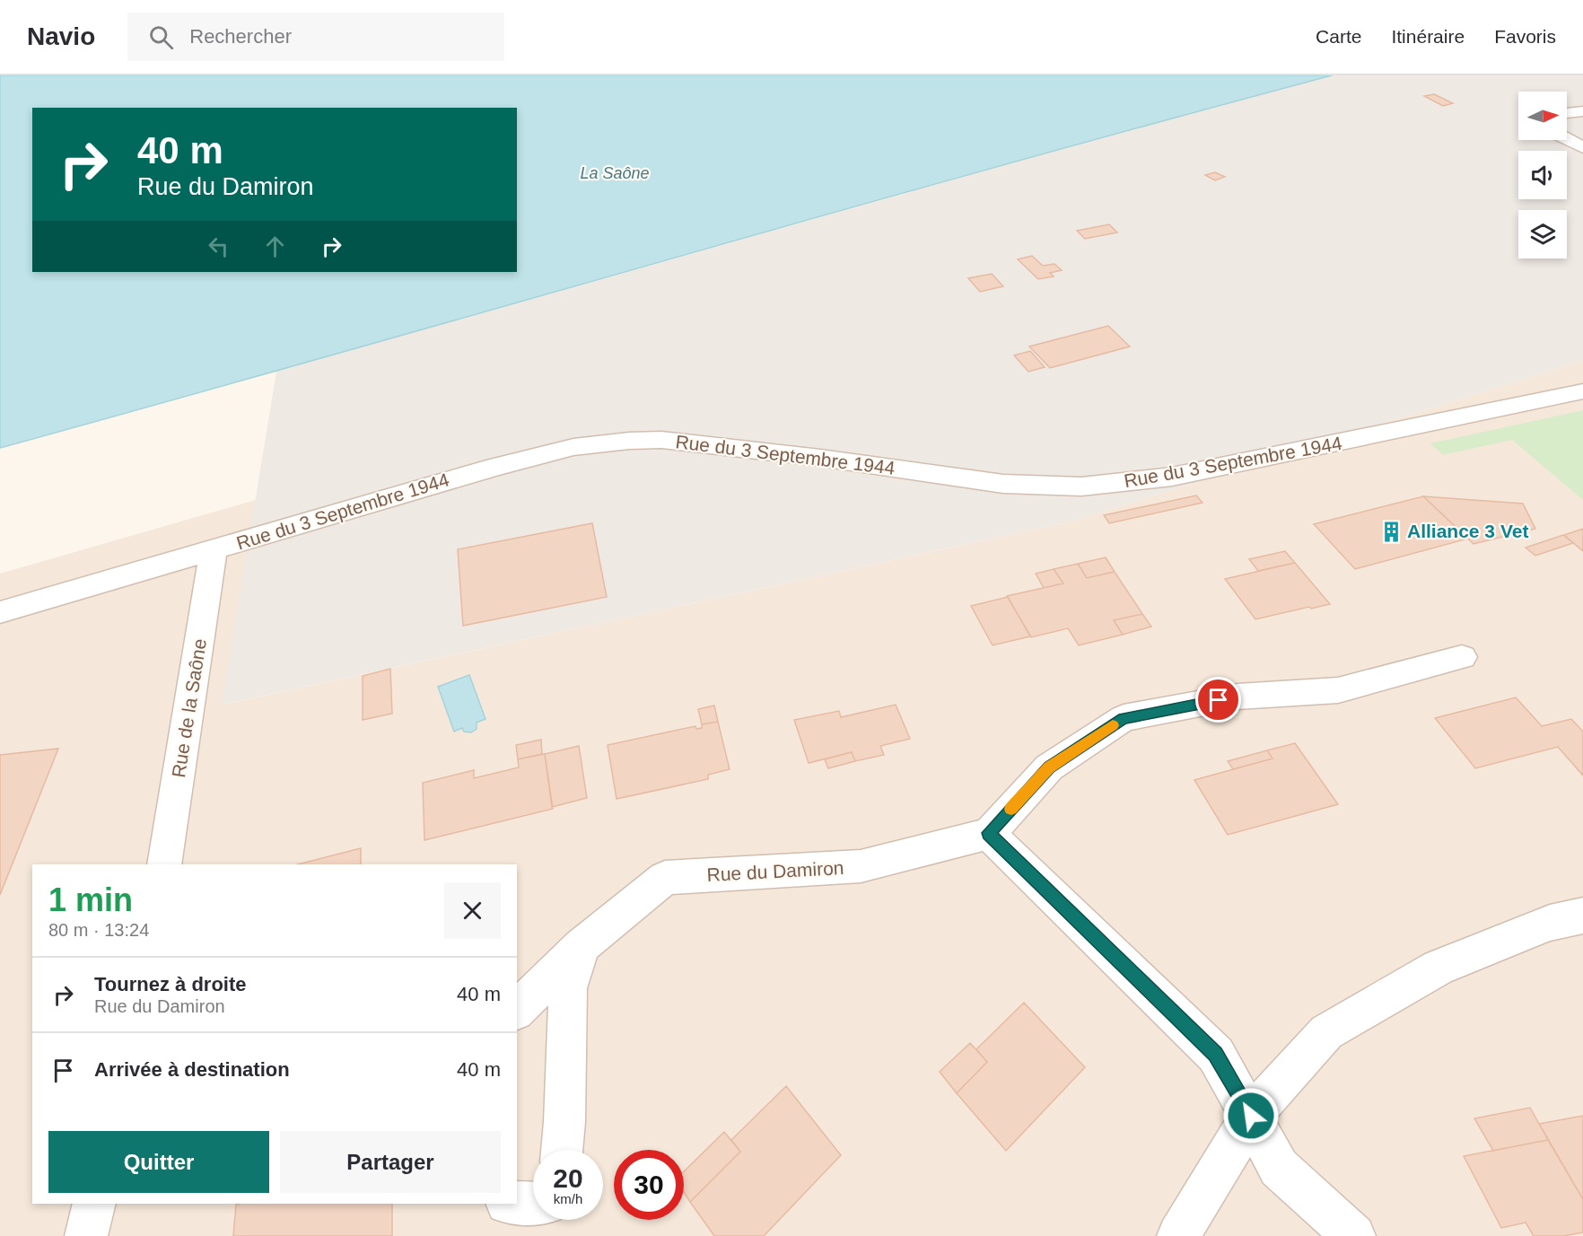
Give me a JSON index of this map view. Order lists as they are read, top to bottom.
{
  "streets": {
    "street": ["Rue du 3 Septembre 1944", "Rue de la Saône", "Rue du Damiron"]
  },
  "crossings": [
    ["Rue du 3 Septembre 1944", "Rue de la Saône"]
  ],
  "water": ["La Saône"],
  "places": {
    "building": ["Alliance 3 Vet"]
  },
  "north": "right",
  "page": {
    "header": "Navio",
    "search": "Rechercher",
    "nav": ["Carte", "Itinéraire", "Favoris"],
    "turn": ["40 m", "Rue du Damiron"],
    "heading": ["1 min", "80 m · 13:24"],
    "list": [
      {
        "name": "Tournez à droite",
        "note": "Rue du Damiron",
        "value": "40 m"
      },
      {
        "name": "Arrivée à destination",
        "value": "40 m"
      }
    ],
    "buttons": ["Quitter", "Partager"],
    "speed": "20 km/h",
    "limit": "30"
  }
}
